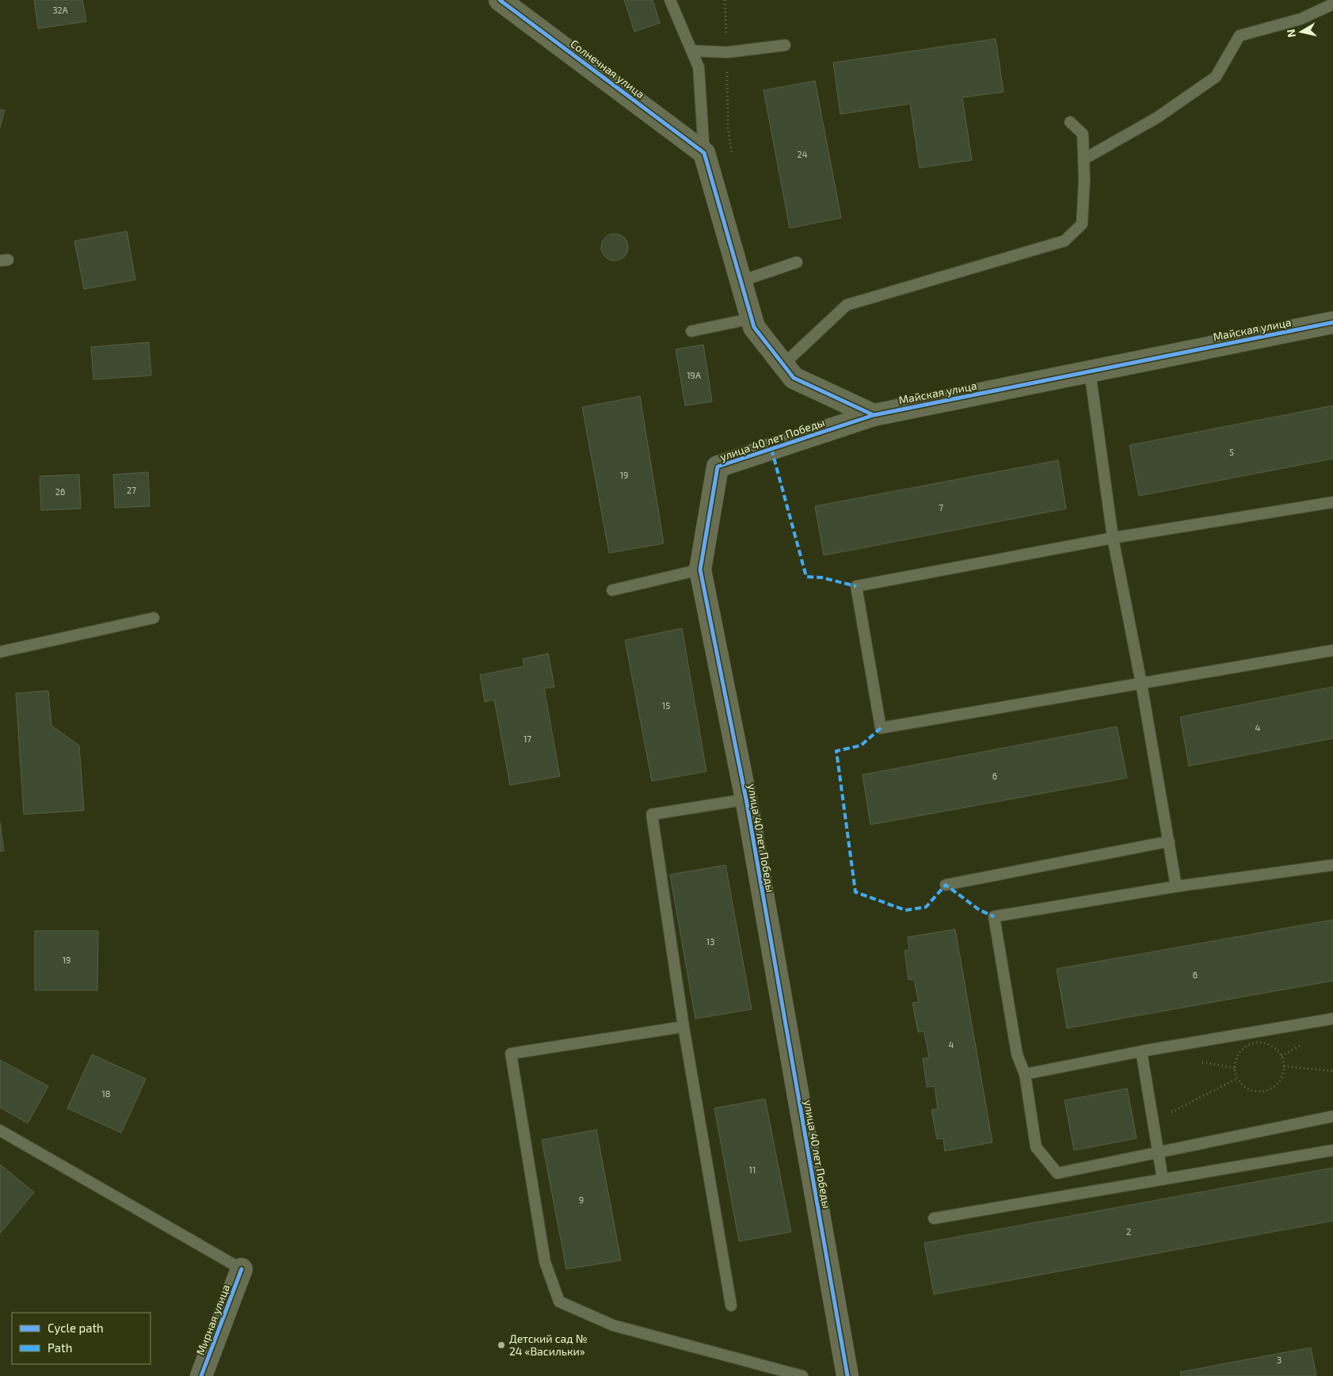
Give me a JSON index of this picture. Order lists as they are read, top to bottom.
{
  "streets": {
    "street": [
      "Солнечная улица",
      "Майская улица",
      "улица 40 лет Победы",
      "Мирная улица"
    ]
  },
  "crossings": [
    ["Майская улица", "улица 40 лет Победы"]
  ],
  "places": ["Детский сад № 24 «Васильки»"],
  "house_numbers": [
    "32А",
    "24",
    "19А",
    "5",
    "19",
    "27",
    "26",
    "7",
    "15",
    "4",
    "17",
    "6",
    "13",
    "19",
    "6",
    "4",
    "18",
    "11",
    "9",
    "2",
    "3"
  ],
  "legend": ["Cycle path", "Path"],
  "north": "left"
}
